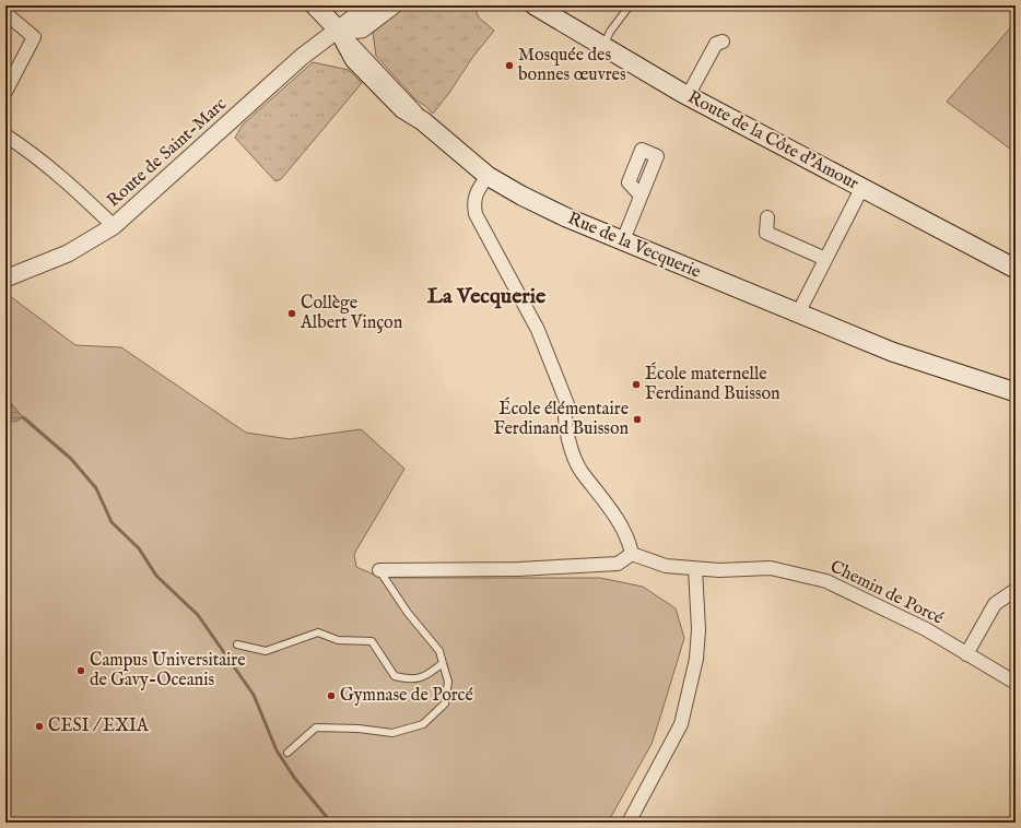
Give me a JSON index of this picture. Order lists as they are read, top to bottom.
{
  "streets": {
    "main road": ["Route de la Côte d'Amour", "Rue de la Vecquerie"],
    "street": ["Route de Saint-Marc", "Chemin de Porcé"]
  },
  "crossings": [
    ["Route de Saint-Marc", "Rue de la Vecquerie"]
  ],
  "districts": ["La Vecquerie"],
  "places": [
    "Mosquée des bonnes œuvres",
    "Collège Albert Vinçon",
    "École maternelle Ferdinand Buisson",
    "École élémentaire Ferdinand Buisson",
    "Campus Universitaire de Gavy-Oceanis",
    "Gymnase de Porcé",
    "CESI / EXIA"
  ]
}
